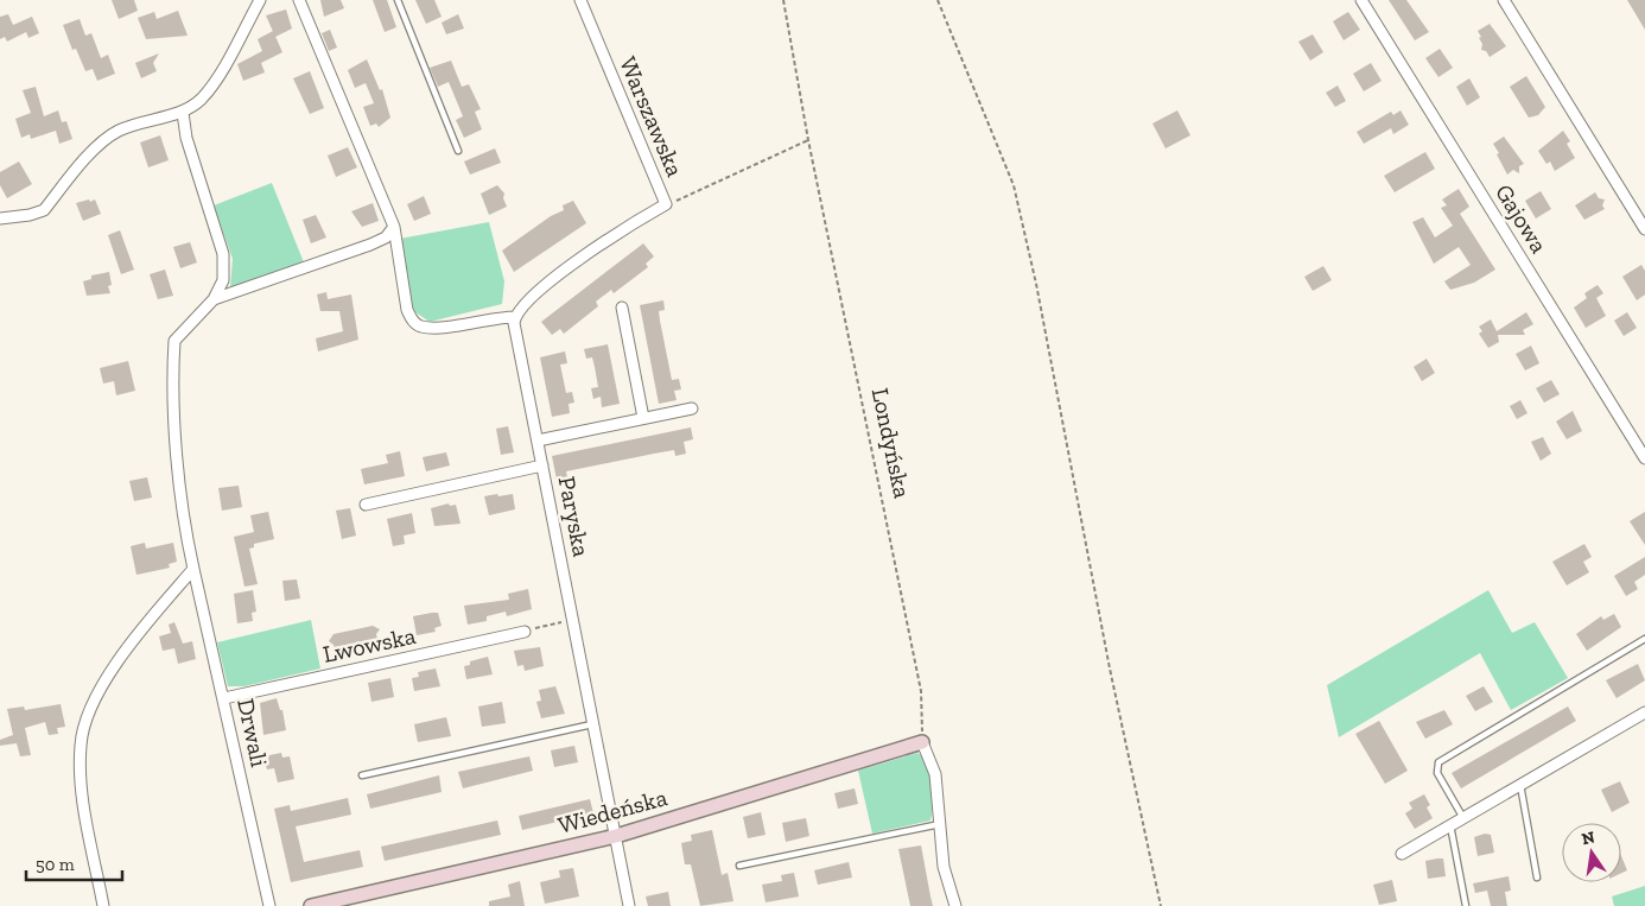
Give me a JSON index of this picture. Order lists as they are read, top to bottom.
{
  "streets": {
    "street": [
      "Warszawska",
      "Gajowa",
      "Paryska",
      "Lwowska",
      "Drwali",
      "Wiedeńska"
    ],
    "path": ["Londyńska"]
  },
  "crossings": [
    ["Warszawska", "Paryska"],
    ["Londyńska", "Wiedeńska"],
    ["Paryska", "Wiedeńska"],
    ["Lwowska", "Drwali"]
  ],
  "scale_bar": "50 m",
  "north": "top"
}
